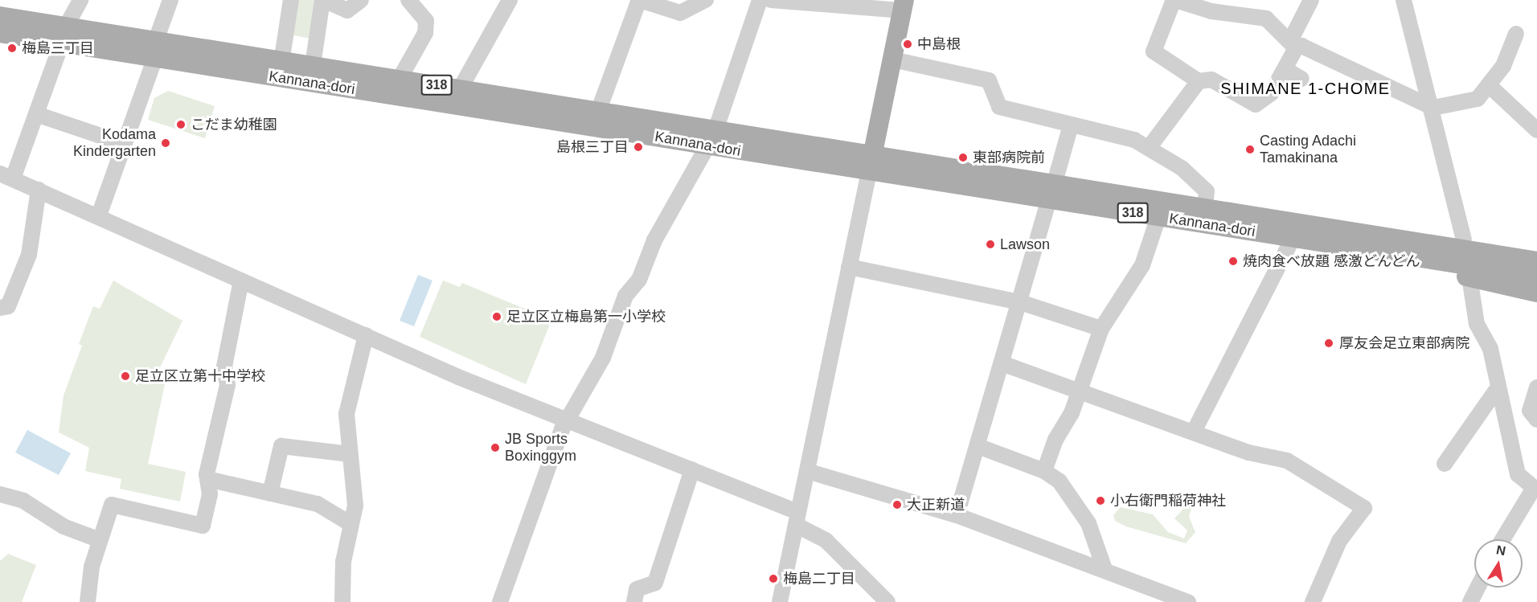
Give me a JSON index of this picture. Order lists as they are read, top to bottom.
{
  "streets": {
    "main road": ["Kannana-dori", "318"]
  },
  "districts": ["SHIMANE 1-CHOME"],
  "places": [
    "中島根",
    "梅島三丁目",
    "こだま幼稚園",
    "Kodama Kindergarten",
    "島根三丁目",
    "Casting Adachi Tamakinana",
    "東部病院前",
    "Lawson",
    "焼肉食べ放題 感激どんどん",
    "足立区立梅島第一小学校",
    "厚友会足立東部病院",
    "足立区立第十中学校",
    "JB Sports Boxinggym",
    "小右衛門稲荷神社",
    "大正新道",
    "梅島二丁目"
  ],
  "north": "top"
}
